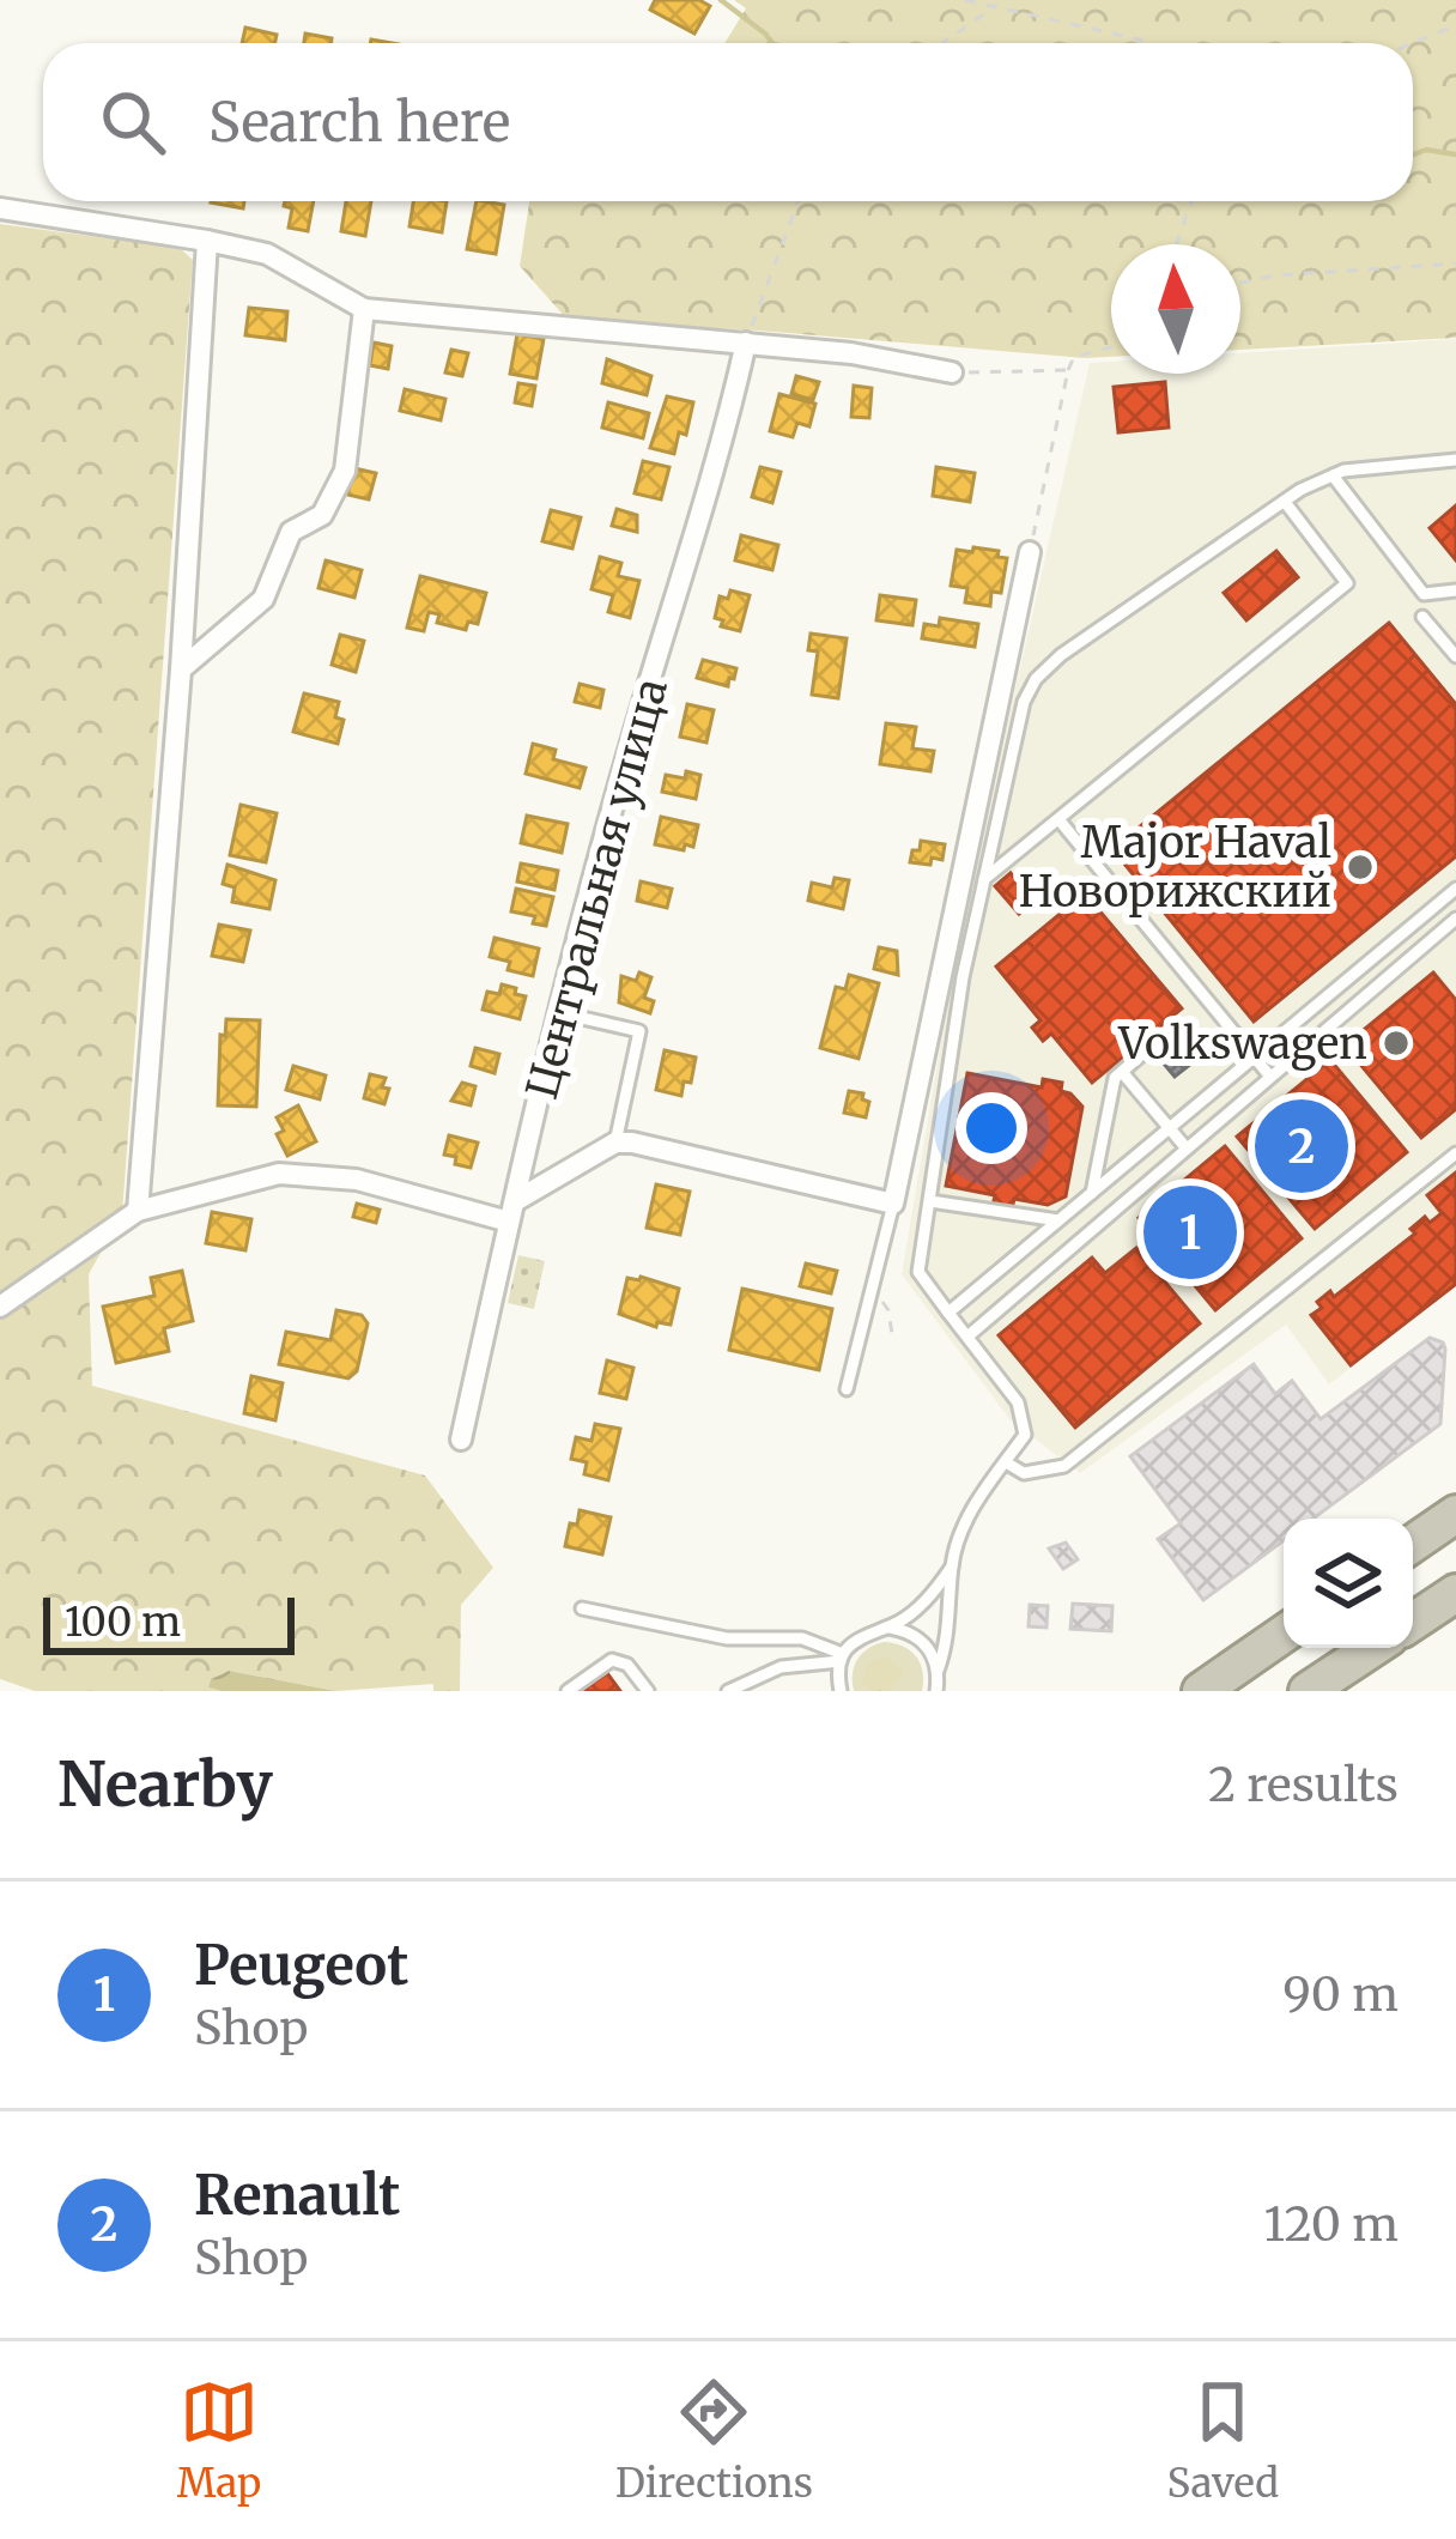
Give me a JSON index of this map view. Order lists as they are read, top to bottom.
{
  "streets": {
    "street": ["Центральная улица"]
  },
  "places": ["Major Haval Новорижский", "Volkswagen"],
  "scale_bar": "100 m",
  "north": "top",
  "page": {
    "search": "Search here",
    "pins": ["2", "1"],
    "scale": "100 m",
    "heading": ["Nearby", "2 results"],
    "list": [
      {
        "mark": "1",
        "name": "Peugeot",
        "note": "Shop",
        "value": "90 m"
      },
      {
        "mark": "2",
        "name": "Renault",
        "note": "Shop",
        "value": "120 m"
      }
    ],
    "nav": ["Map", "Directions", "Saved"]
  }
}
